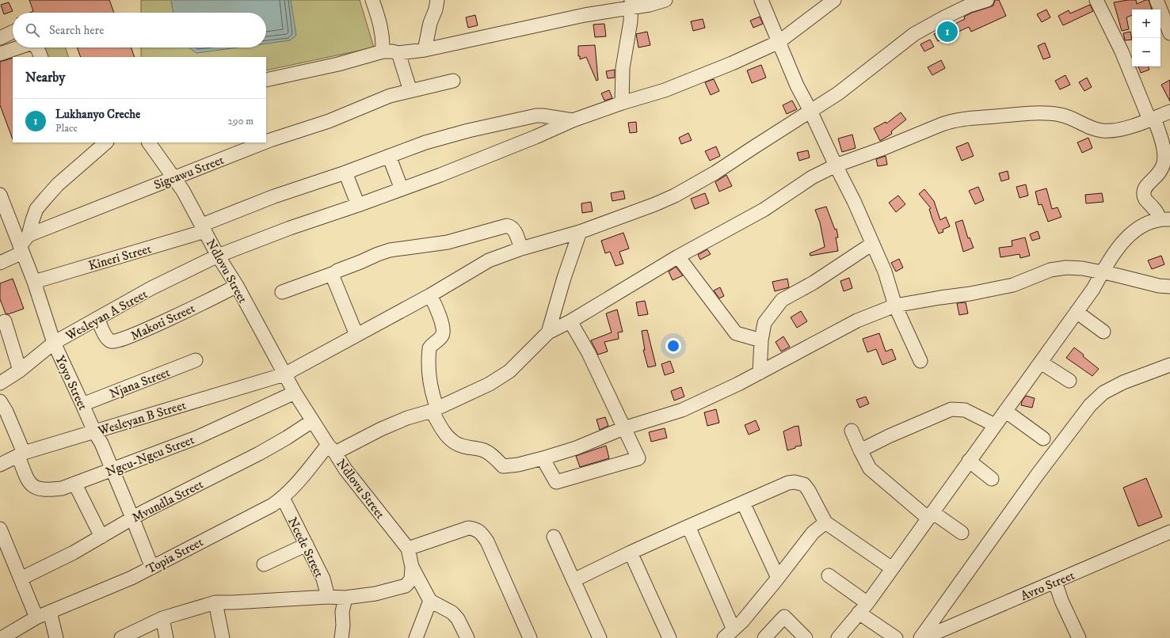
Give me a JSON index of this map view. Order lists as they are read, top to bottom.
{
  "streets": {
    "street": [
      "Sigcawu Street",
      "Kineri Street",
      "Ndlovu Street",
      "Wesleyan A Street",
      "Makoti Street",
      "Yoyo Street",
      "Njana Street",
      "Wesleyan B Street",
      "Ngcu-Ngcu Street",
      "Mvundla Street",
      "Ncede Street",
      "Topia Street",
      "Avro Street"
    ]
  },
  "crossings": [
    ["Sigcawu Street", "Ndlovu Street"],
    ["Kineri Street", "Ndlovu Street"],
    ["Kineri Street", "Wesleyan A Street"],
    ["Kineri Street", "Yoyo Street"],
    ["Ndlovu Street", "Wesleyan A Street"],
    ["Ndlovu Street", "Makoti Street"],
    ["Ndlovu Street", "Wesleyan B Street"],
    ["Ndlovu Street", "Ngcu-Ngcu Street"],
    ["Ndlovu Street", "Mvundla Street"],
    ["Ndlovu Street", "Ncede Street"],
    ["Ndlovu Street", "Topia Street"],
    ["Wesleyan A Street", "Makoti Street"],
    ["Wesleyan A Street", "Yoyo Street"],
    ["Yoyo Street", "Njana Street"],
    ["Yoyo Street", "Wesleyan B Street"],
    ["Yoyo Street", "Ngcu-Ngcu Street"],
    ["Yoyo Street", "Mvundla Street"],
    ["Yoyo Street", "Topia Street"],
    ["Wesleyan B Street", "Ngcu-Ngcu Street"],
    ["Ncede Street", "Topia Street"]
  ],
  "page": {
    "map_buttons": ["+", "−"],
    "search": "Search here",
    "pins": "1",
    "heading": "Nearby",
    "list": [
      {
        "mark": "1",
        "name": "Lukhanyo Creche",
        "note": "Place",
        "value": "290 m"
      }
    ]
  }
}
